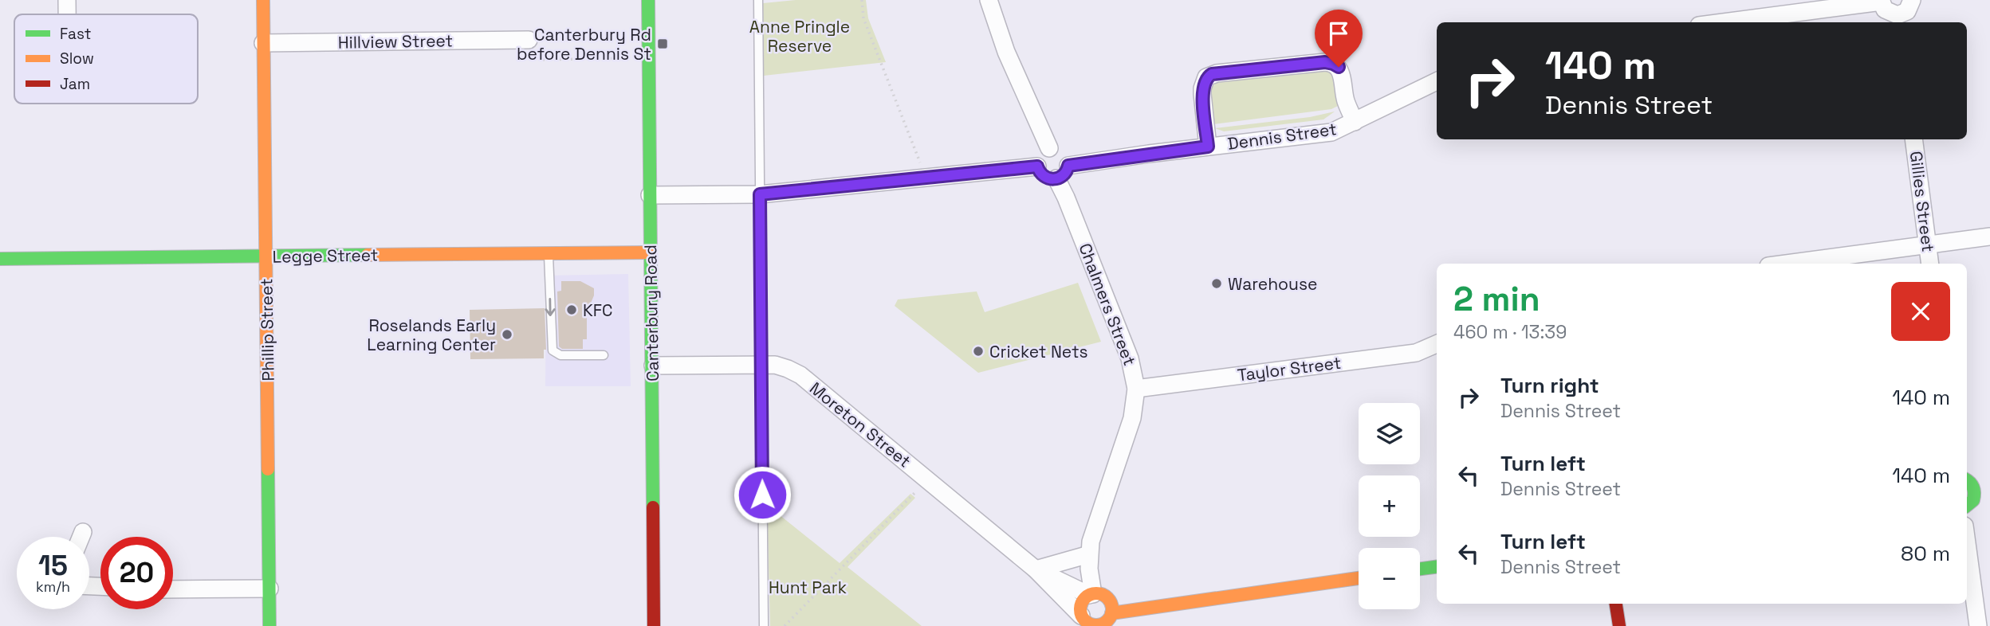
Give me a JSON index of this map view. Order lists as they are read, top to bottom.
{
  "streets": {
    "main road": ["Legge Street", "Canterbury Road", "Phillip Street"],
    "street": [
      "Hillview Street",
      "Dennis Street",
      "Gillies Street",
      "Chalmers Street",
      "Taylor Street",
      "Moreton Street"
    ]
  },
  "crossings": [
    ["Hillview Street", "Phillip Street"],
    ["Dennis Street", "Chalmers Street"],
    ["Legge Street", "Canterbury Road"],
    ["Legge Street", "Phillip Street"],
    ["Chalmers Street", "Taylor Street"],
    ["Chalmers Street", "Moreton Street"],
    ["Canterbury Road", "Moreton Street"]
  ],
  "parks": ["Anne Pringle Reserve", "Hunt Park"],
  "places": {
    "transit": ["Canterbury Rd before Dennis St"],
    "other": [
      "Warehouse",
      "KFC",
      "Roselands Early Learning Center",
      "Cricket Nets"
    ]
  },
  "legend": ["Fast", "Slow", "Jam"],
  "page": {
    "turn": ["140 m", "Dennis Street"],
    "heading": ["2 min", "460 m · 13:39"],
    "list": [
      {
        "name": "Turn right",
        "note": "Dennis Street",
        "value": "140 m"
      },
      {
        "name": "Turn left",
        "note": "Dennis Street",
        "value": "140 m"
      },
      {
        "name": "Turn left",
        "note": "Dennis Street",
        "value": "80 m"
      }
    ],
    "map_buttons": ["+", "−"],
    "speed": "15 km/h",
    "limit": "20"
  }
}
